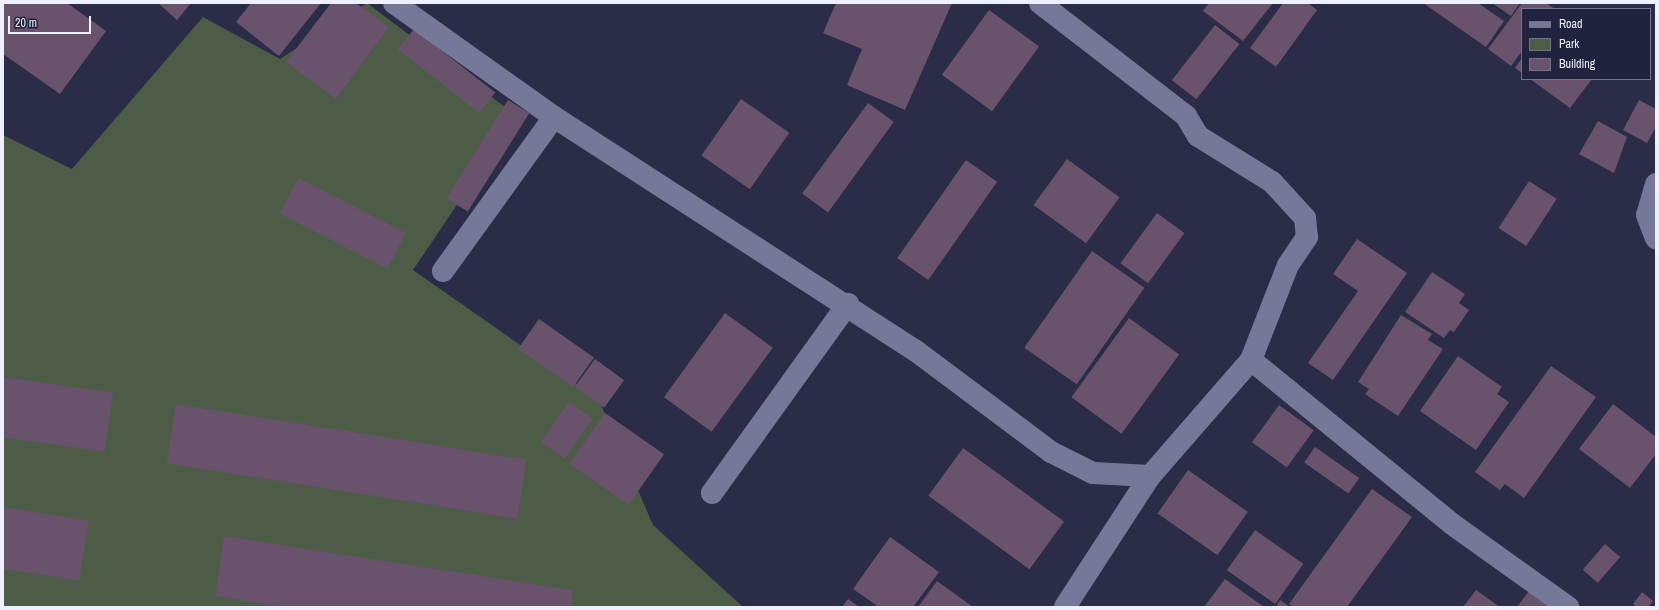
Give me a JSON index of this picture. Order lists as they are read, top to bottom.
{
  "legend": ["Road", "Park", "Building"],
  "scale_bar": "20 m"
}
